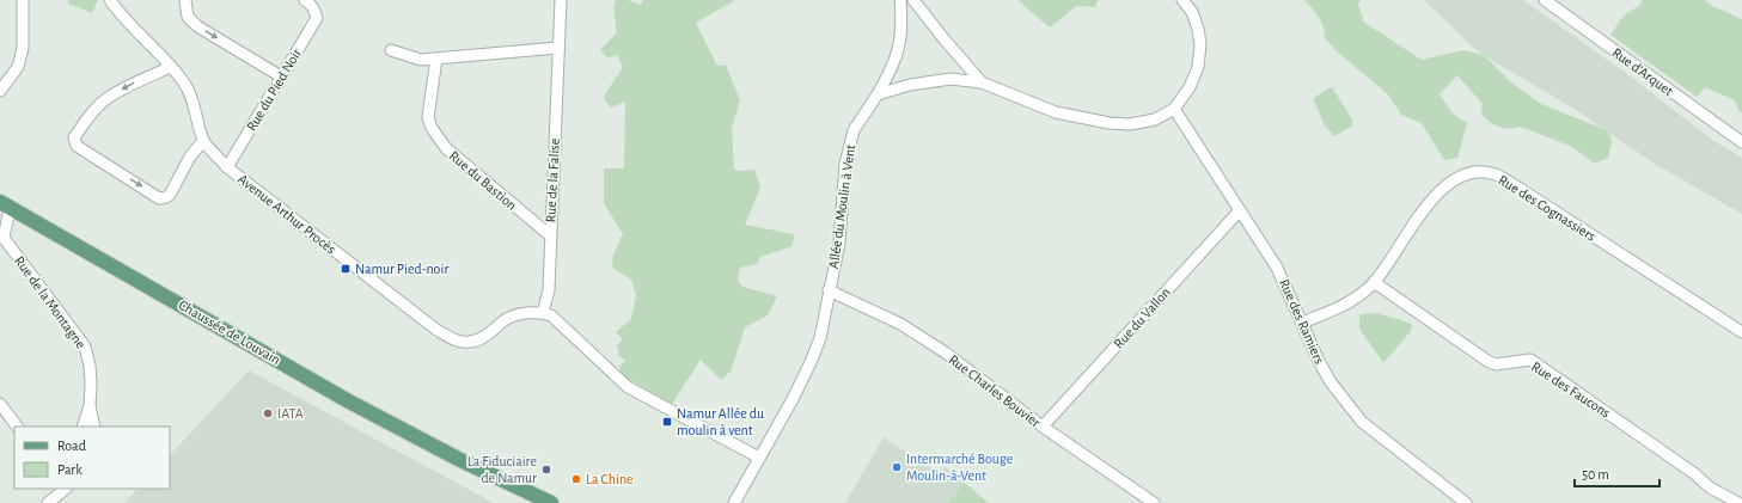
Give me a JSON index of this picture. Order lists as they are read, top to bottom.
{
  "streets": {
    "main road": ["Chaussée de Louvain"],
    "street": [
      "Rue d'Arquet",
      "Rue du Pied Noir",
      "Rue du Bastion",
      "Rue de la Falise",
      "Allée du Moulin à Vent",
      "Rue des Cognassiers",
      "Avenue Arthur Procès",
      "Rue de la Montagne",
      "Rue du Vallon",
      "Rue des Ramiers",
      "Rue des Faucons",
      "Rue Charles Bouvier"
    ]
  },
  "crossings": [
    ["Rue du Pied Noir", "Avenue Arthur Procès"],
    ["Rue du Bastion", "Rue de la Falise"],
    ["Rue de la Falise", "Avenue Arthur Procès"],
    ["Allée du Moulin à Vent", "Rue Charles Bouvier"],
    ["Rue des Cognassiers", "Rue des Ramiers"],
    ["Rue des Cognassiers", "Rue des Faucons"],
    ["Rue de la Montagne", "Chaussée de Louvain"],
    ["Rue du Vallon", "Rue des Ramiers"],
    ["Rue du Vallon", "Rue Charles Bouvier"]
  ],
  "places": {
    "transit": ["Namur Pied-noir", "Namur Allée du moulin à vent"],
    "other": [
      "IATA",
      "Intermarché Bouge Moulin-à-Vent",
      "La Fiduciaire de Namur",
      "La Chine"
    ]
  },
  "legend": ["Road", "Park"],
  "scale_bar": "50 m"
}
